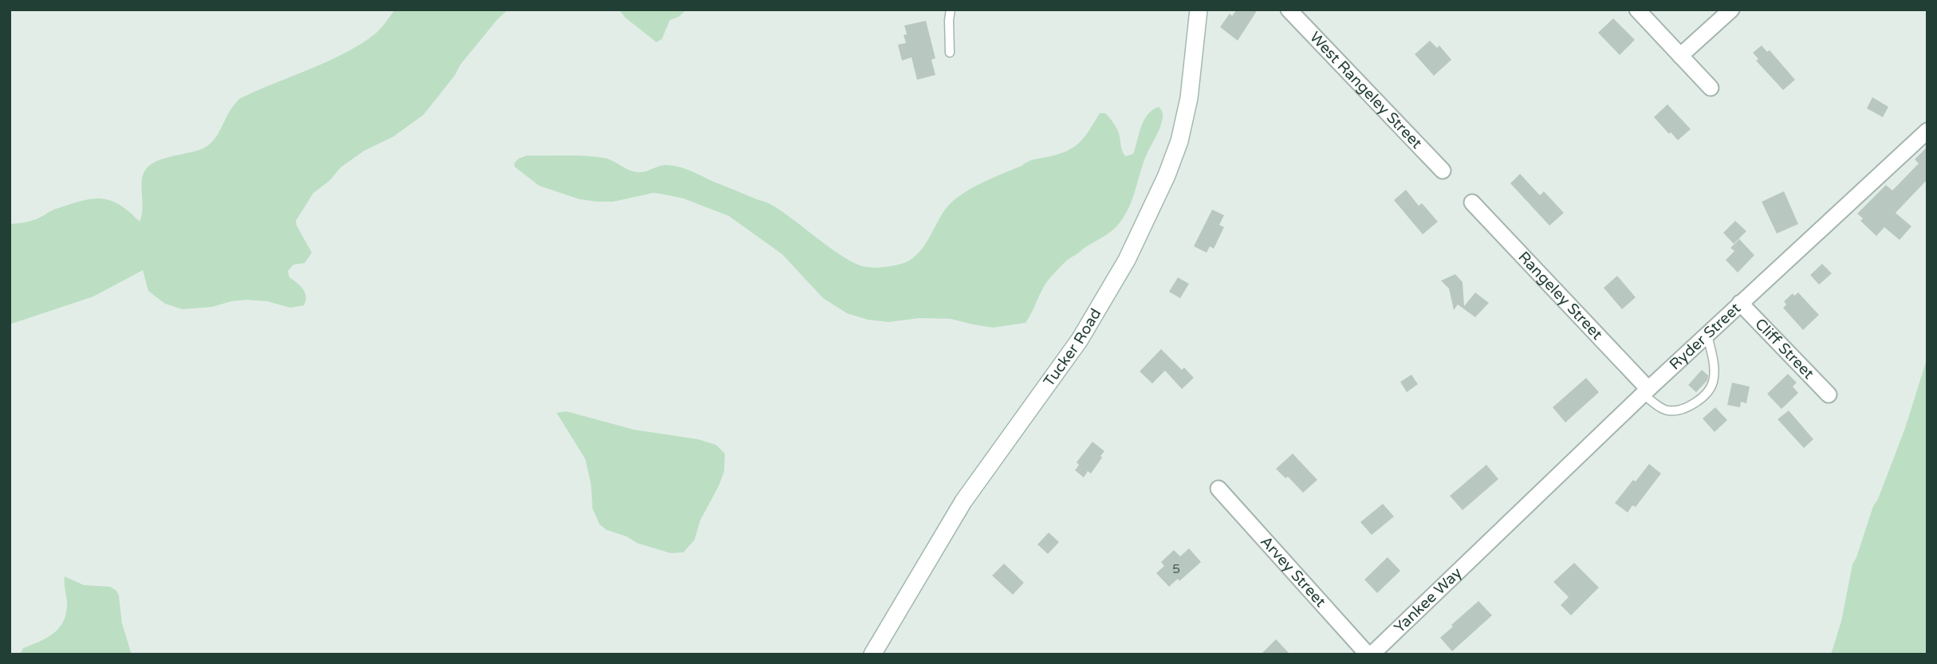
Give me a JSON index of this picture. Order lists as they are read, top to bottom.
{
  "streets": {
    "main road": ["Tucker Road"],
    "street": [
      "West Rangeley Street",
      "Rangeley Street",
      "Ryder Street",
      "Cliff Street",
      "Arvey Street",
      "Yankee Way"
    ]
  },
  "crossings": [
    ["Rangeley Street", "Ryder Street"],
    ["Ryder Street", "Cliff Street"],
    ["Ryder Street", "Yankee Way"],
    ["Arvey Street", "Yankee Way"]
  ],
  "house_numbers": ["5"]
}
